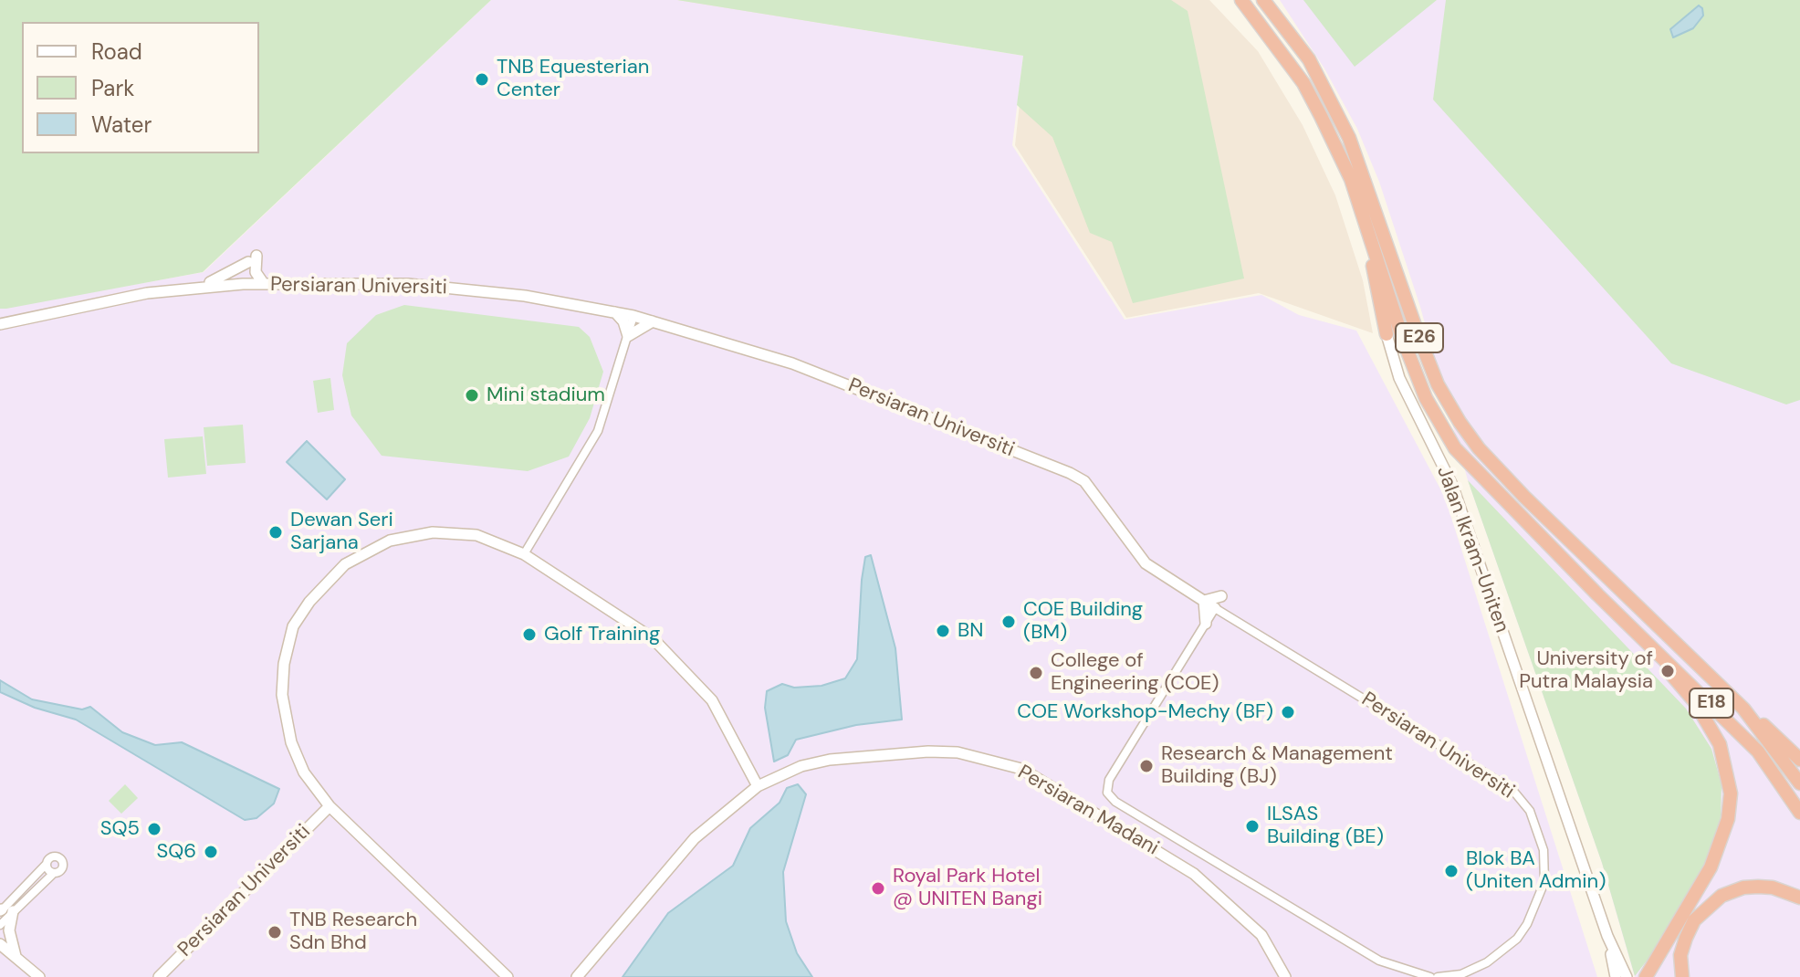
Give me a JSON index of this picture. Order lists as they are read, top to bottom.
{
  "streets": {
    "highway": ["E26", "E18"],
    "street": ["Persiaran Universiti", "Jalan Ikram-Uniten", "Persiaran Madani"]
  },
  "crossings": [
    ["E26", "E18"]
  ],
  "places": [
    "TNB Equesterian Center",
    "Mini stadium",
    "Dewan Seri Sarjana",
    "COE Building (BM)",
    "BN",
    "Golf Training",
    "University of Putra Malaysia",
    "College of Engineering (COE)",
    "COE Workshop-Mechy (BF)",
    "Research & Management Building (BJ)",
    "ILSAS Building (BE)",
    "SQ5",
    "SQ6",
    "Blok BA (Uniten Admin)",
    "Royal Park Hotel @ UNITEN Bangi",
    "TNB Research Sdn Bhd"
  ],
  "legend": ["Road", "Park", "Water"]
}
